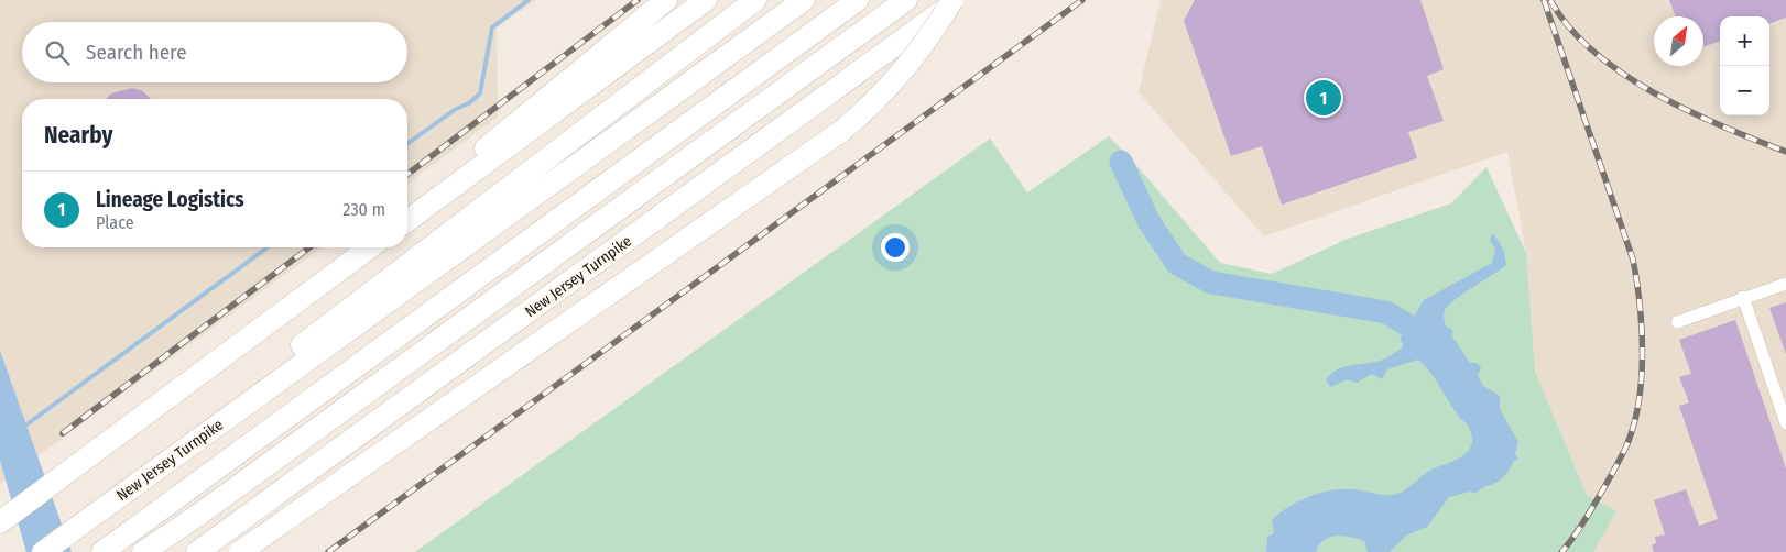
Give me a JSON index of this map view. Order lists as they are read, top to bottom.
{
  "streets": {
    "highway": ["New Jersey Turnpike"]
  },
  "north": "top right",
  "page": {
    "map_buttons": ["+", "−"],
    "search": "Search here",
    "pins": "1",
    "heading": "Nearby",
    "list": [
      {
        "mark": "1",
        "name": "Lineage Logistics",
        "note": "Place",
        "value": "230 m"
      }
    ]
  }
}
